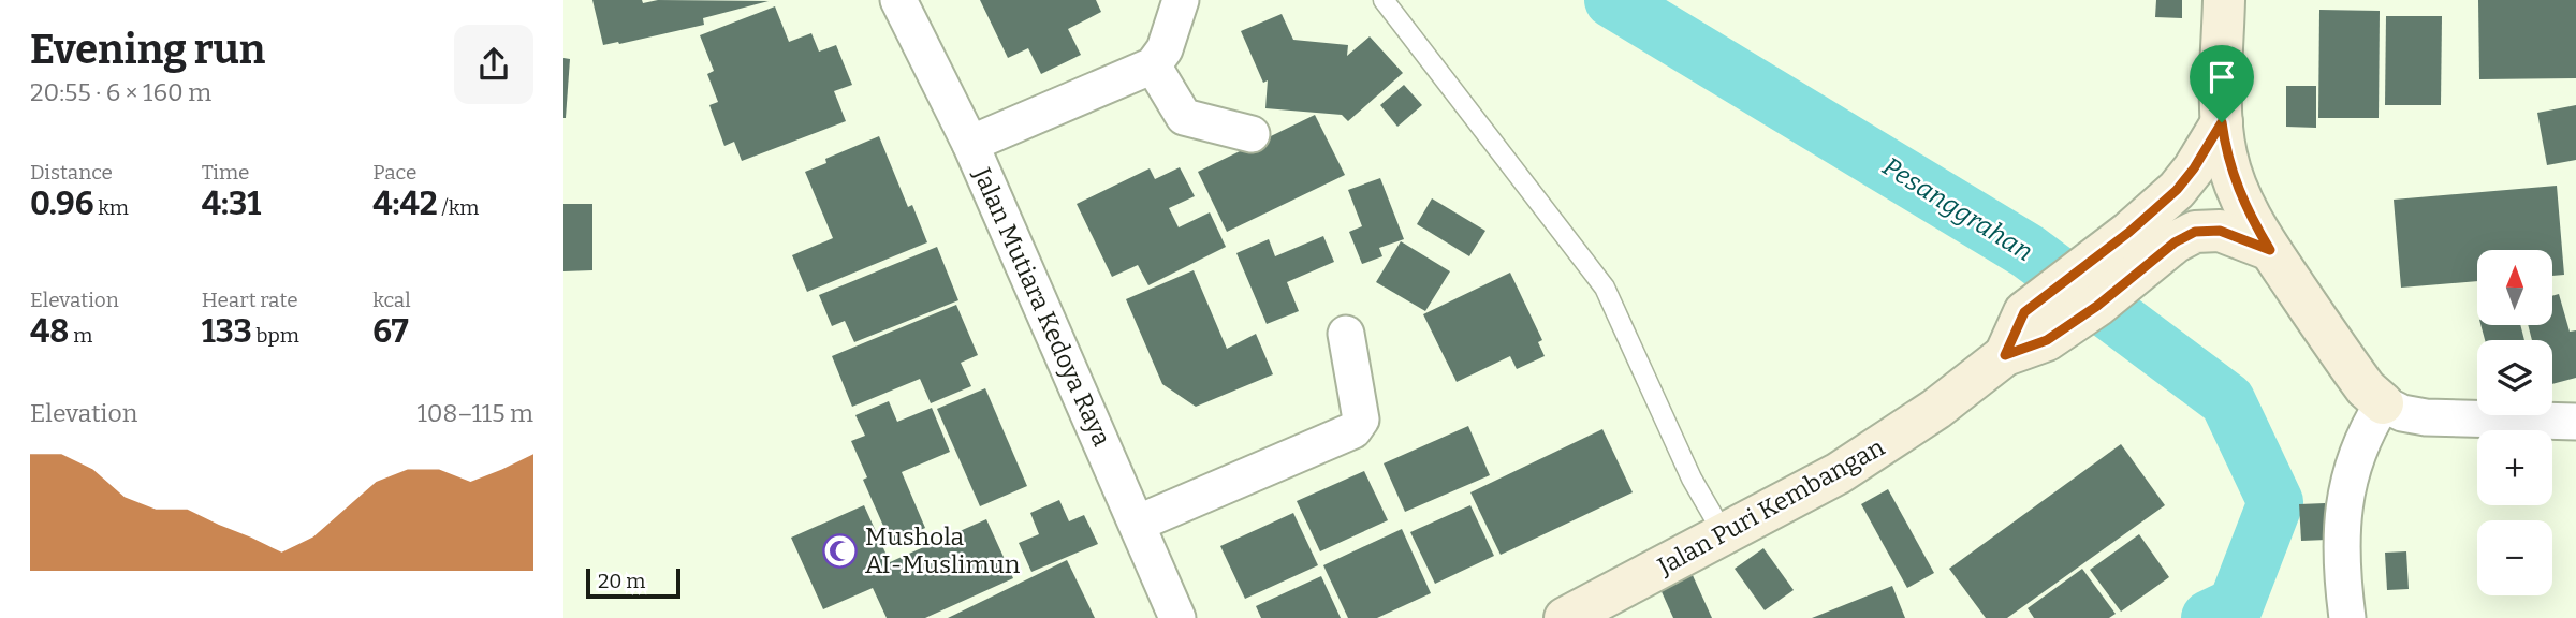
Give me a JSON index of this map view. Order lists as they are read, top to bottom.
{
  "streets": {
    "street": ["Jalan Mutiara Kedoya Raya", "Jalan Puri Kembangan"]
  },
  "water": ["Pesanggrahan"],
  "places": {
    "mosque": ["Mushola AI-Muslimun"]
  },
  "scale_bar": "20 m",
  "north": "top",
  "page": {
    "heading": ["Evening run", "20:55 · 6 × 160 m"],
    "stats": [
      ["Distance", "0.96 km"],
      ["Time", "4:31"],
      ["Pace", "4:42 /km"],
      ["Elevation", "48 m"],
      ["Heart rate", "133 bpm"],
      ["kcal", "67"]
    ],
    "map_buttons": ["+", "−"],
    "chart": ["Elevation", "108–115 m"],
    "scale": "20 m"
  }
}
